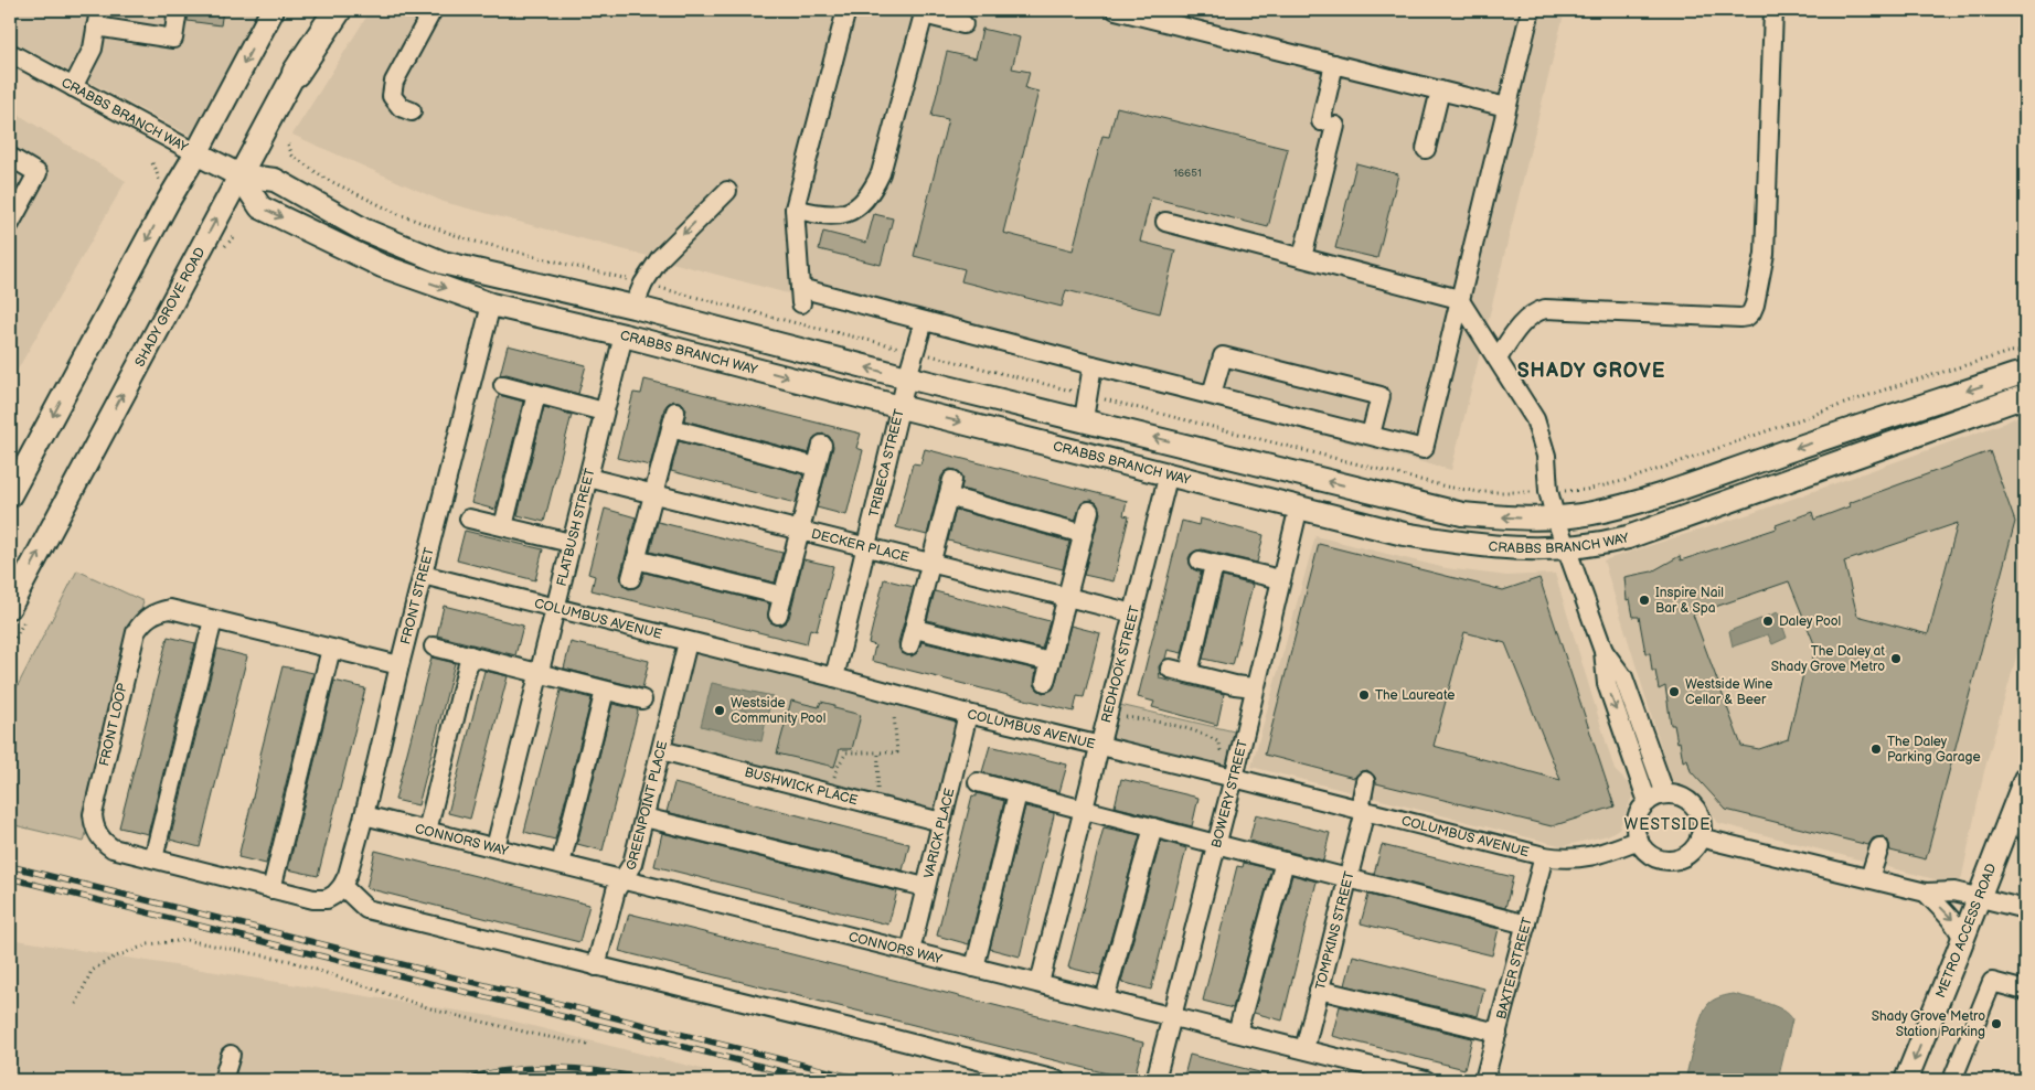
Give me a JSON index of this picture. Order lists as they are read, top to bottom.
{
  "streets": {
    "main road": ["CRABBS BRANCH WAY", "SHADY GROVE ROAD", "METRO ACCESS ROAD"],
    "street": [
      "TRIBECA STREET",
      "FLATBUSH STREET",
      "DECKER PLACE",
      "FRONT STREET",
      "COLUMBUS AVENUE",
      "REDHOOK STREET",
      "FRONT LOOP",
      "BUSHWICK PLACE",
      "BOWERY STREET",
      "GREENPOINT PLACE",
      "VARICK PLACE",
      "CONNORS WAY",
      "TOMPKINS STREET",
      "BAXTER STREET"
    ]
  },
  "crossings": [
    ["CRABBS BRANCH WAY", "SHADY GROVE ROAD"],
    ["CRABBS BRANCH WAY", "TRIBECA STREET"],
    ["CRABBS BRANCH WAY", "FLATBUSH STREET"],
    ["CRABBS BRANCH WAY", "FRONT STREET"],
    ["CRABBS BRANCH WAY", "REDHOOK STREET"],
    ["CRABBS BRANCH WAY", "BOWERY STREET"],
    ["TRIBECA STREET", "DECKER PLACE"],
    ["TRIBECA STREET", "COLUMBUS AVENUE"],
    ["FLATBUSH STREET", "DECKER PLACE"],
    ["FLATBUSH STREET", "COLUMBUS AVENUE"],
    ["FLATBUSH STREET", "CONNORS WAY"],
    ["DECKER PLACE", "REDHOOK STREET"],
    ["FRONT STREET", "COLUMBUS AVENUE"],
    ["FRONT STREET", "FRONT LOOP"],
    ["FRONT STREET", "CONNORS WAY"],
    ["COLUMBUS AVENUE", "REDHOOK STREET"],
    ["COLUMBUS AVENUE", "BOWERY STREET"],
    ["COLUMBUS AVENUE", "GREENPOINT PLACE"],
    ["COLUMBUS AVENUE", "VARICK PLACE"],
    ["COLUMBUS AVENUE", "TOMPKINS STREET"],
    ["COLUMBUS AVENUE", "BAXTER STREET"],
    ["REDHOOK STREET", "CONNORS WAY"],
    ["BUSHWICK PLACE", "GREENPOINT PLACE"],
    ["BUSHWICK PLACE", "VARICK PLACE"],
    ["BOWERY STREET", "CONNORS WAY"],
    ["GREENPOINT PLACE", "CONNORS WAY"],
    ["VARICK PLACE", "CONNORS WAY"],
    ["CONNORS WAY", "TOMPKINS STREET"]
  ],
  "one_way": ["METRO ACCESS ROAD"],
  "districts": ["SHADY GROVE", "WESTSIDE"],
  "places": [
    "Inspire Nail Bar & Spa",
    "Daley Pool",
    "The Daley at Shady Grove Metro",
    "Westside Wine Cellar & Beer",
    "The Laureate",
    "Westside Community Pool",
    "The Daley Parking Garage",
    "Shady Grove Metro Station Parking"
  ],
  "house_numbers": ["16651"]
}
